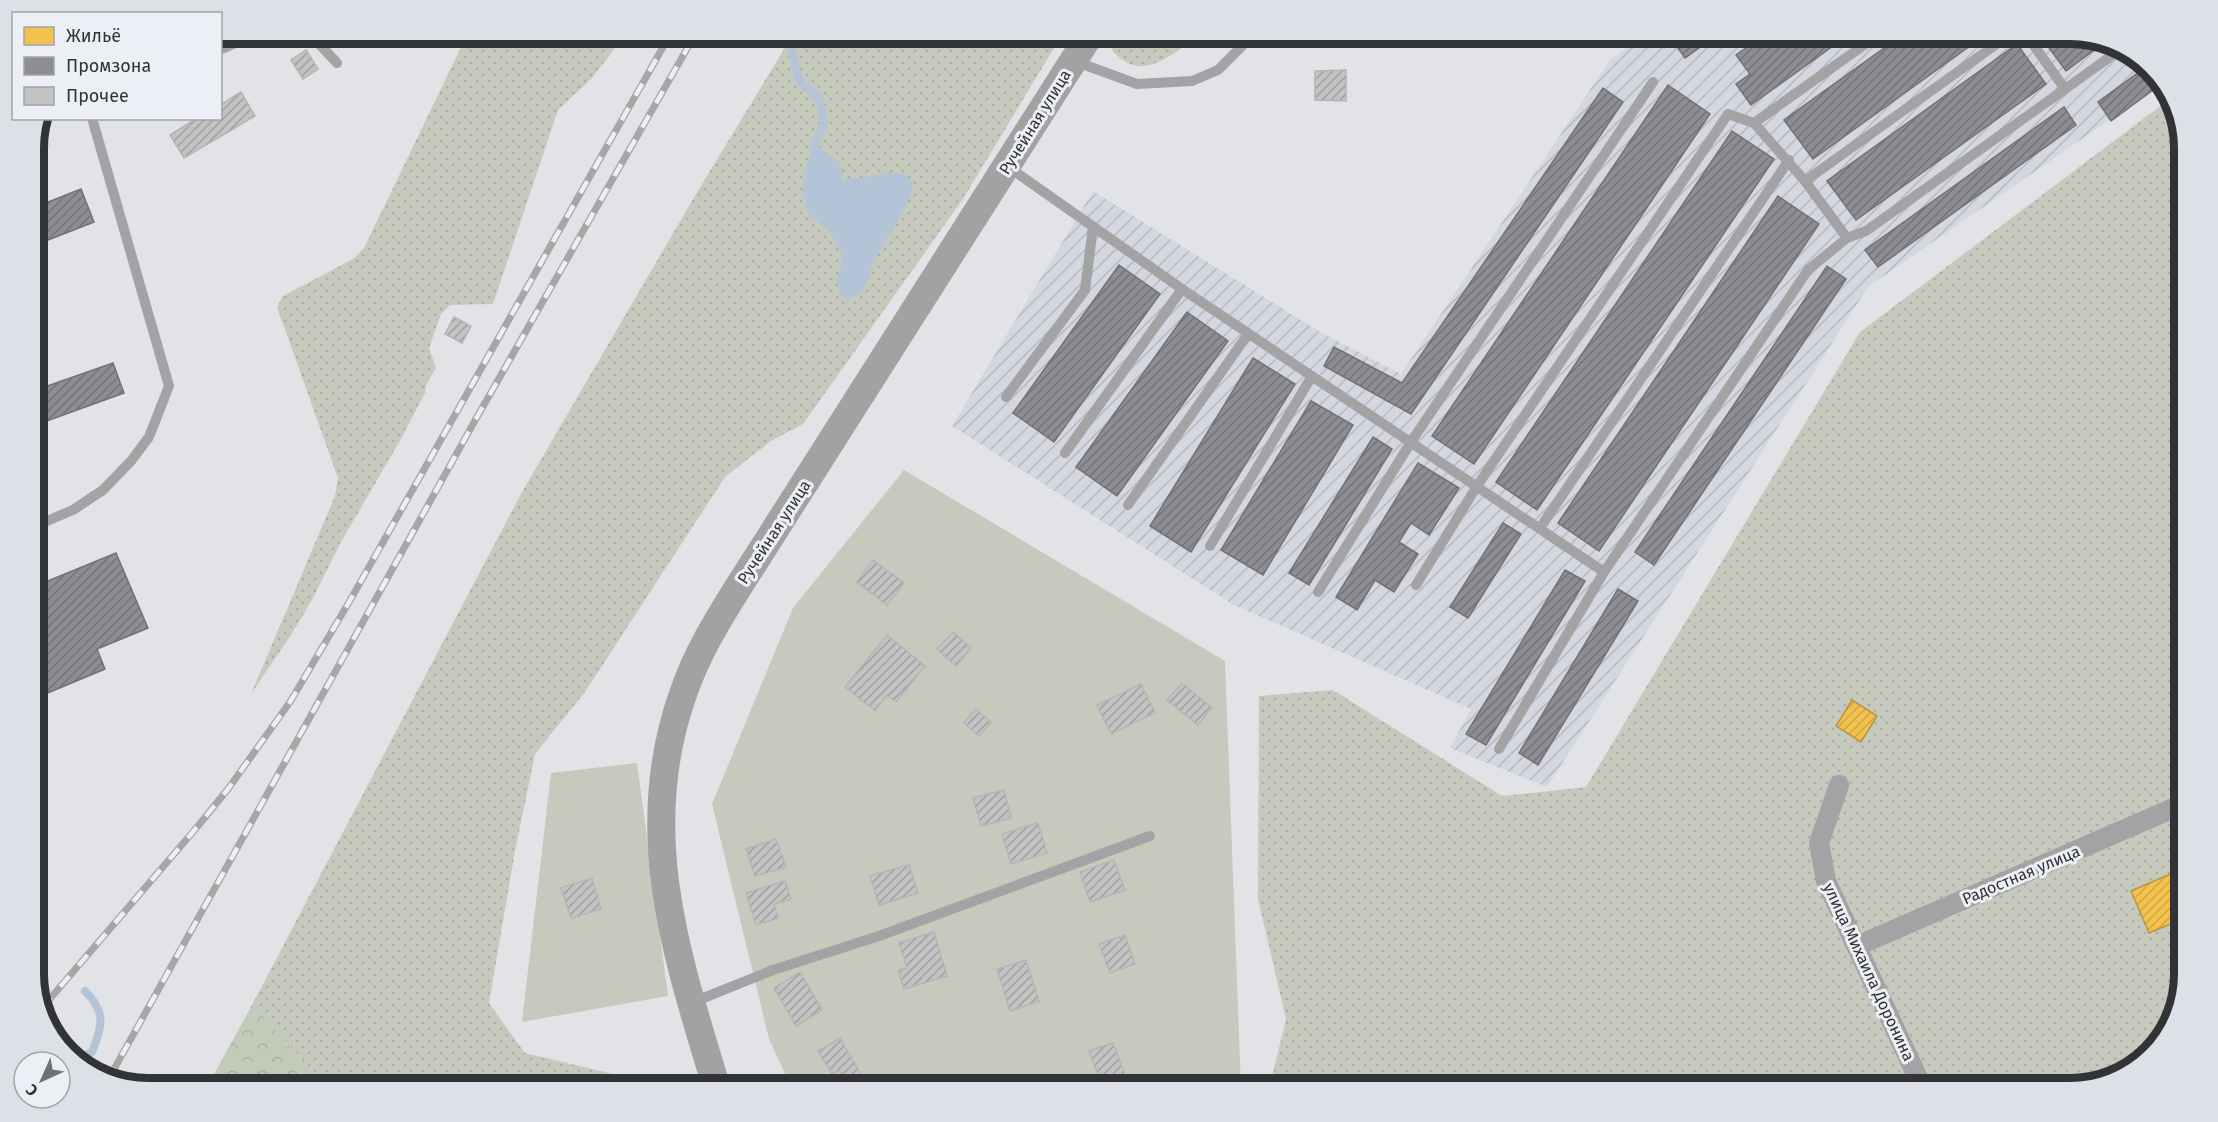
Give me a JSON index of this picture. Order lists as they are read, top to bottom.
{
  "streets": {
    "street": ["Ручейная улица", "Радостная улица", "улица Михаила Доронина"]
  },
  "crossings": [
    ["Радостная улица", "улица Михаила Доронина"]
  ],
  "legend": ["Жильё", "Промзона", "Прочее"],
  "north": "bottom left"
}
